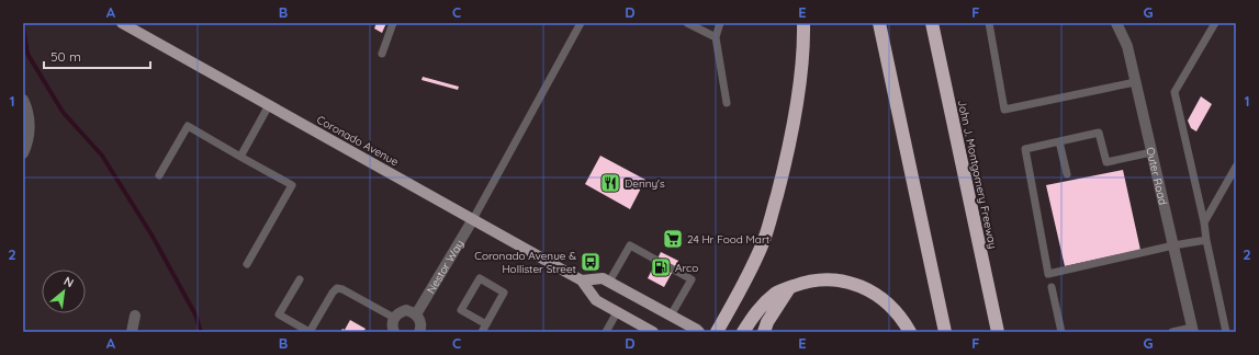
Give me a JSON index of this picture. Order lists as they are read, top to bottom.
{
  "streets": {
    "highway": ["John J. Montgomery Freeway"],
    "main road": ["Coronado Avenue"],
    "street": ["Outer Road", "Nestor Way"]
  },
  "crossings": [
    ["Coronado Avenue", "Nestor Way"]
  ],
  "places": {
    "restaurant": ["Denny's"],
    "supermarket": ["24 Hr Food Mart"],
    "bus stop": ["Coronado Avenue & Hollister Street"],
    "fuel station": ["Arco"]
  },
  "scale_bar": "50 m",
  "north": "top right",
  "grid": {
    "columns": [
      "A",
      "B",
      "C",
      "D",
      "E",
      "F",
      "G"
    ],
    "rows": ["1", "2"]
  }
}
